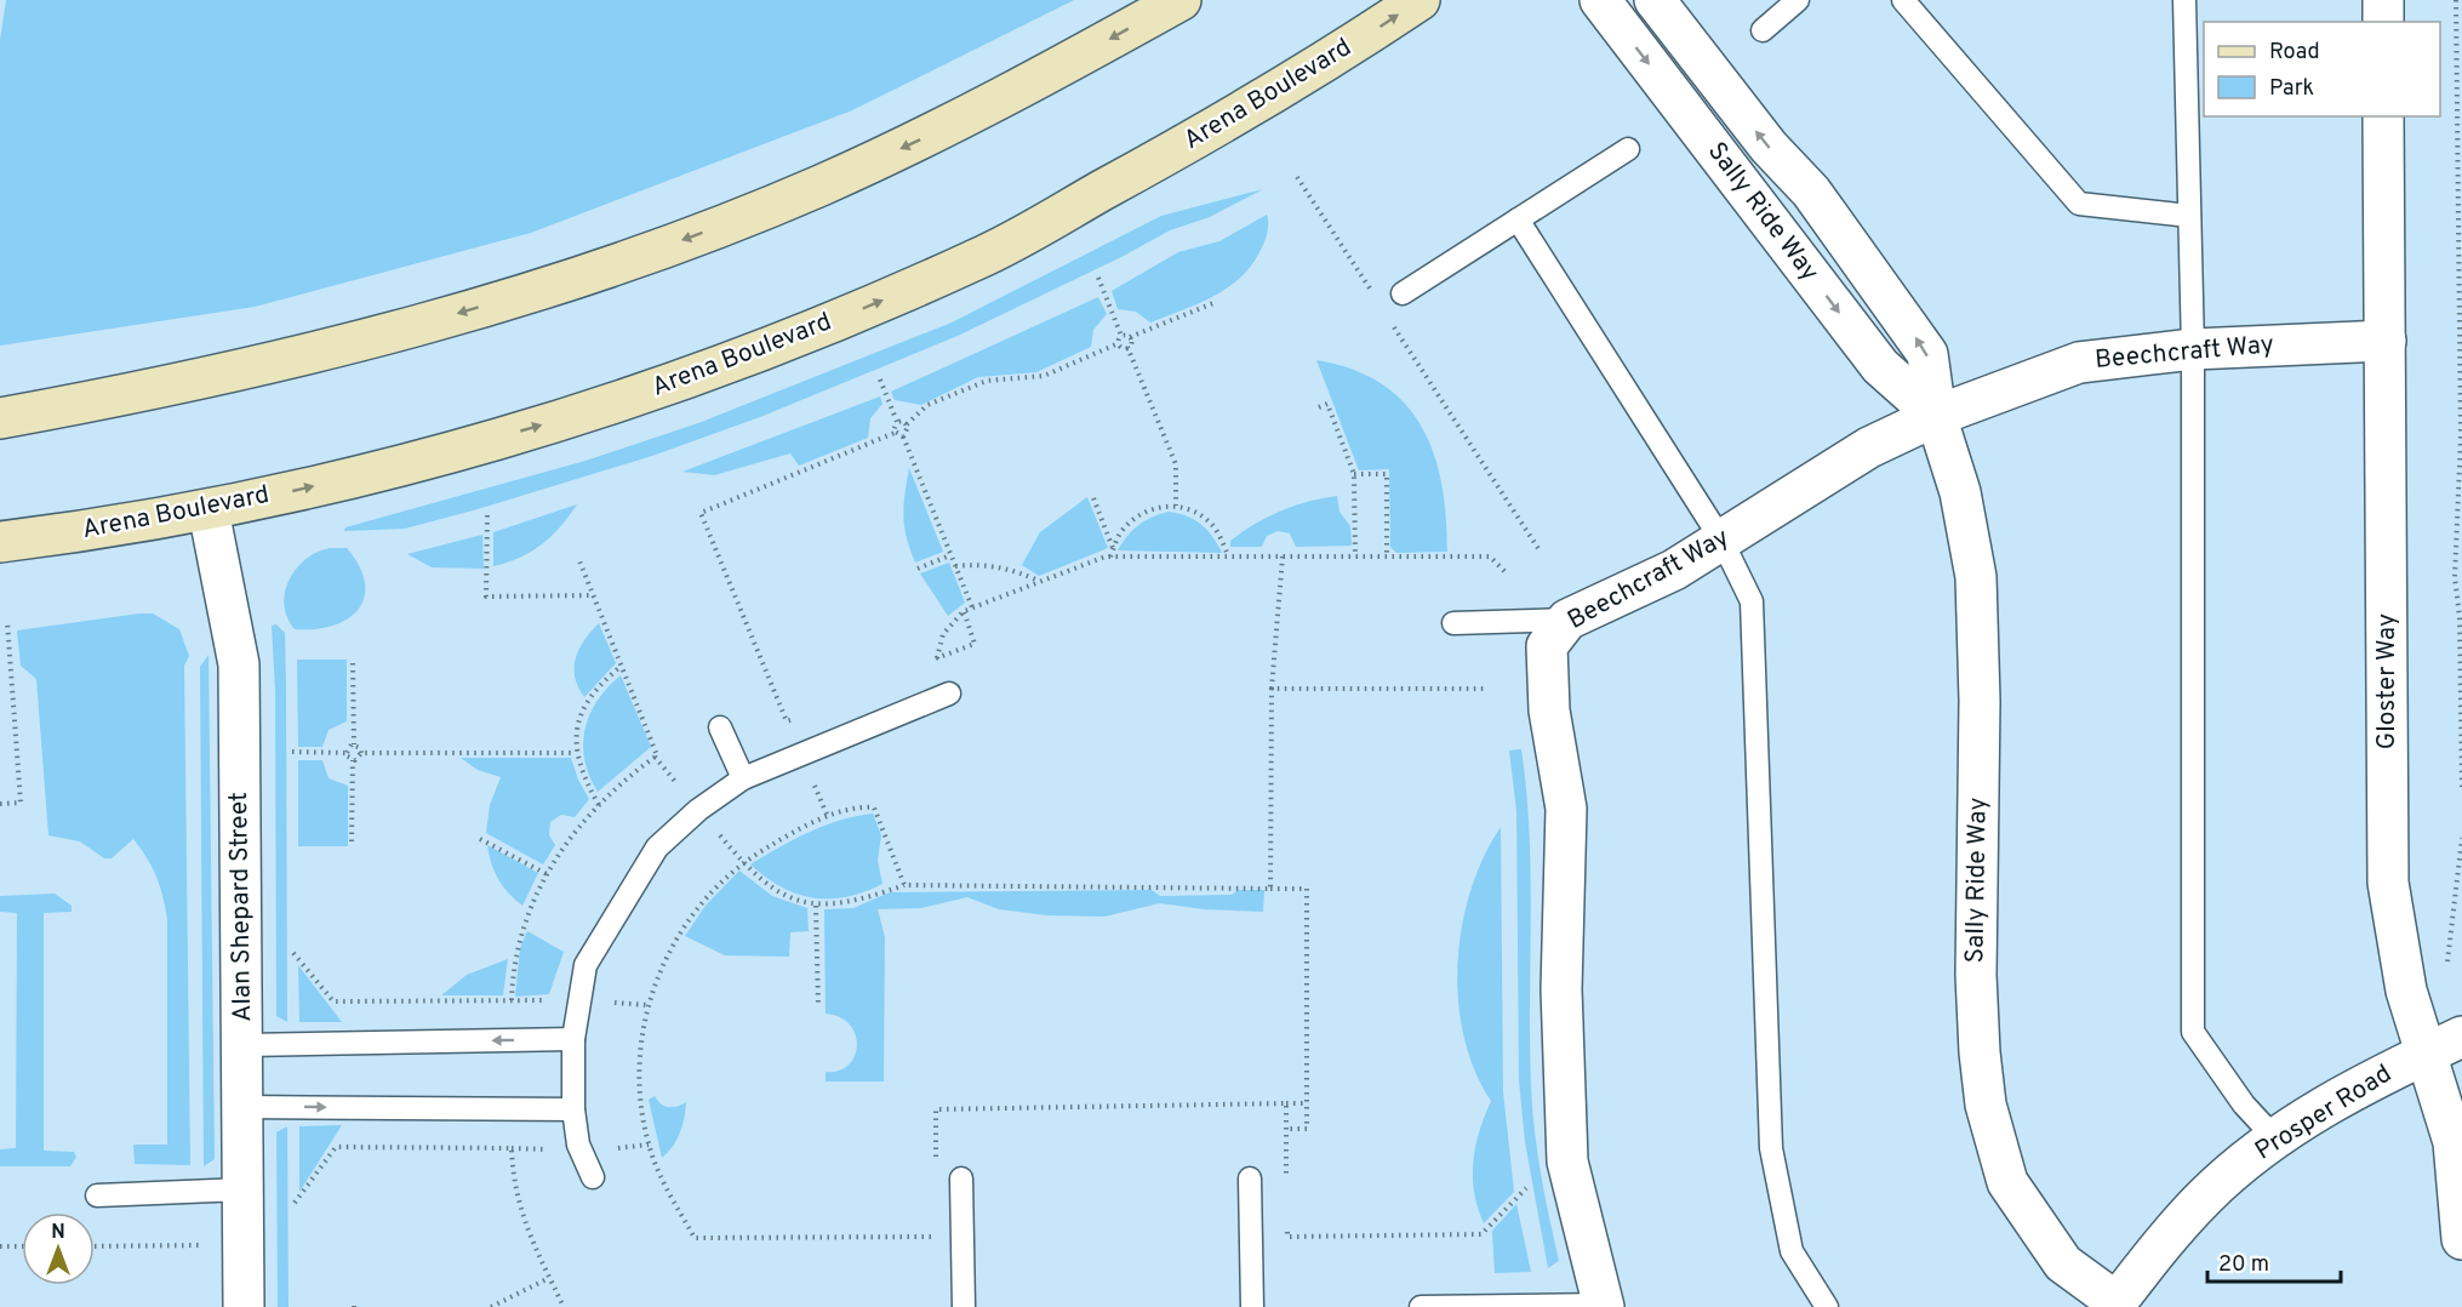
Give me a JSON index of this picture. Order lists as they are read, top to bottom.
{
  "streets": {
    "main road": ["Arena Boulevard"],
    "street": [
      "Sally Ride Way",
      "Beechcraft Way",
      "Gloster Way",
      "Alan Shepard Street",
      "Prosper Road"
    ]
  },
  "crossings": [
    ["Arena Boulevard", "Alan Shepard Street"],
    ["Sally Ride Way", "Beechcraft Way"],
    ["Sally Ride Way", "Prosper Road"],
    ["Beechcraft Way", "Gloster Way"],
    ["Gloster Way", "Prosper Road"]
  ],
  "legend": ["Road", "Park"],
  "scale_bar": "20 m",
  "north": "top"
}
